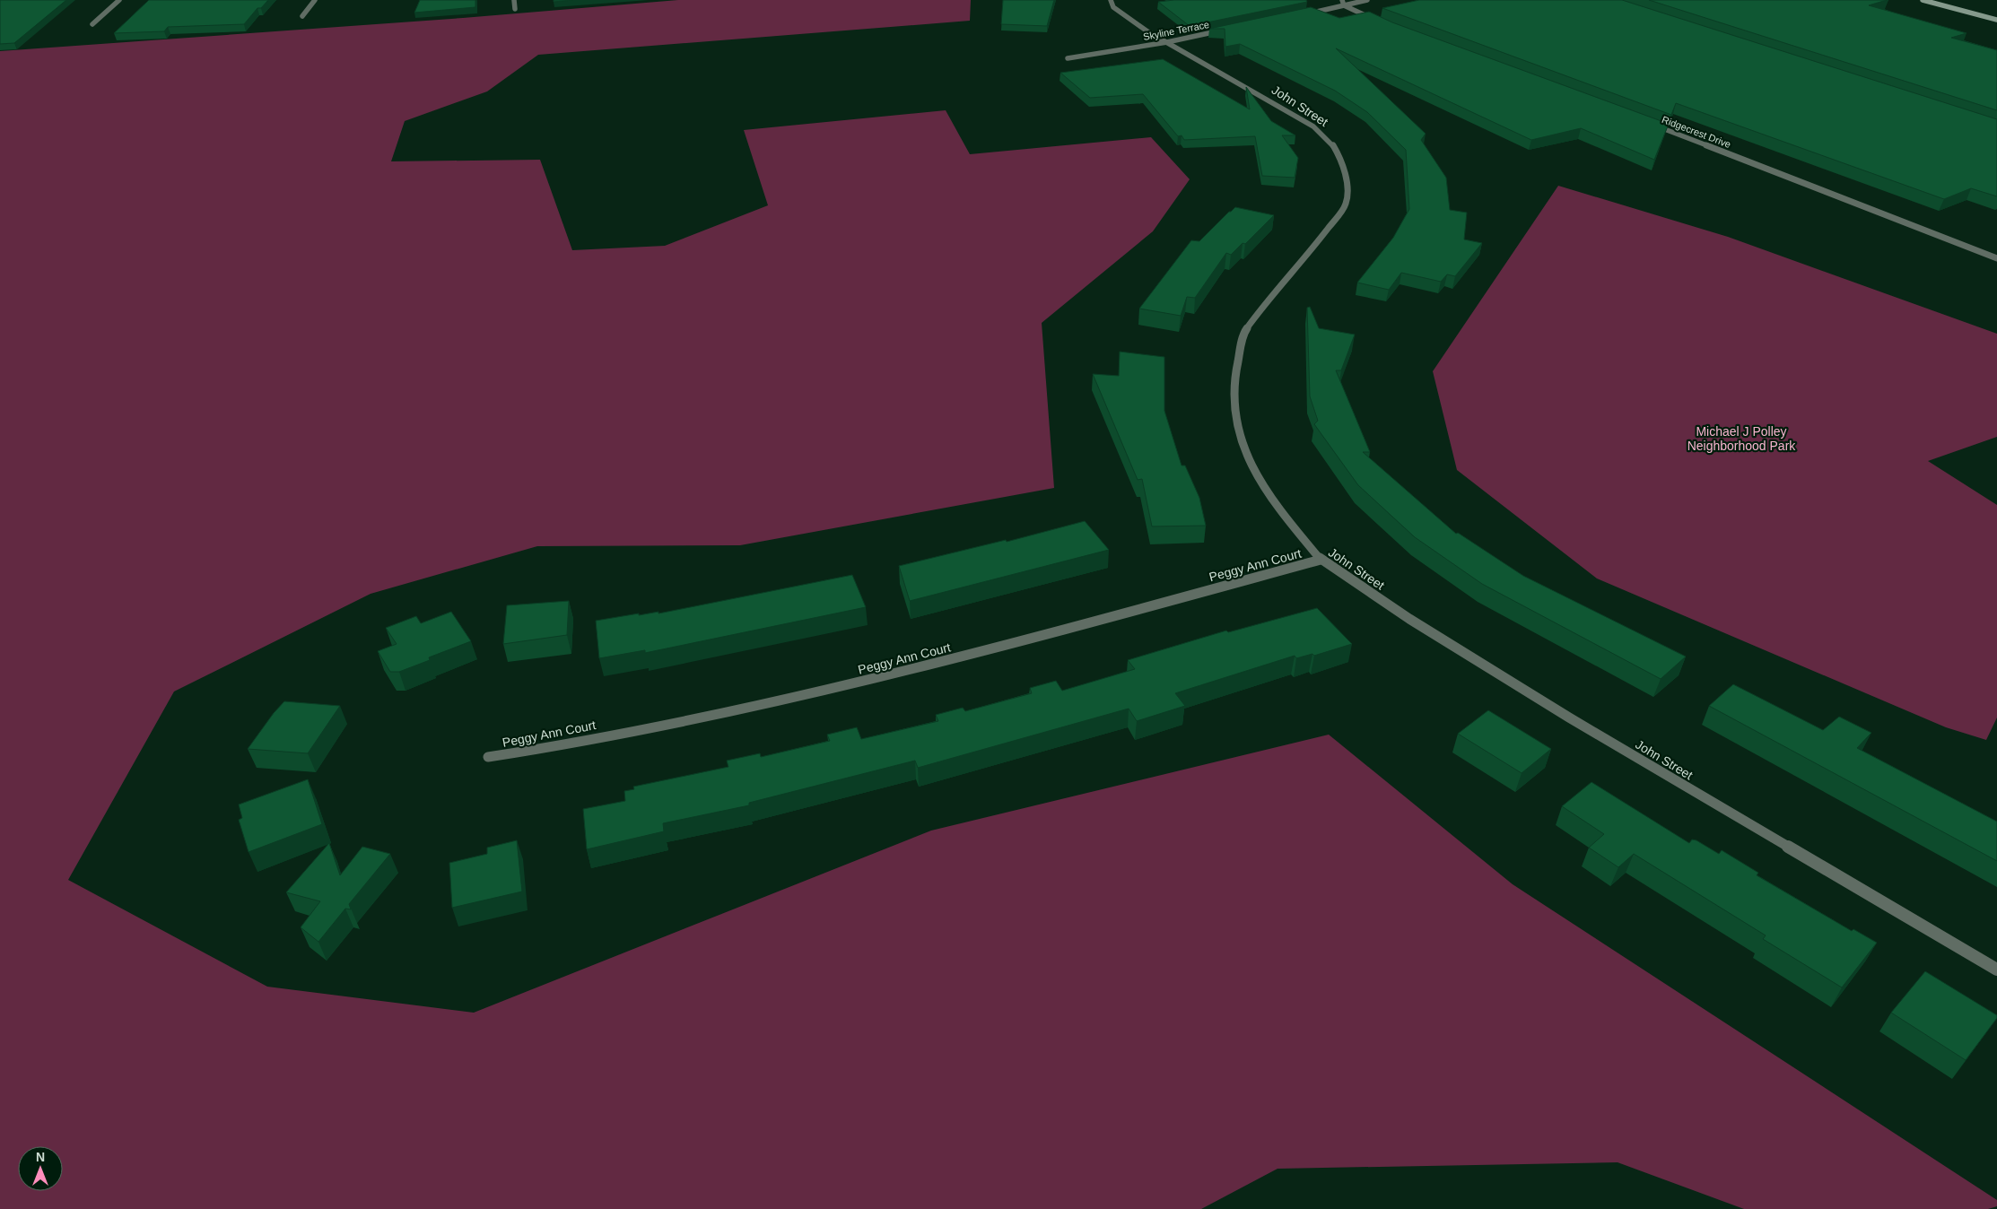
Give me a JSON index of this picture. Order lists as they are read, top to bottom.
{
  "streets": {
    "street": [
      "Skyline Terrace",
      "John Street",
      "Ridgecrest Drive",
      "Peggy Ann Court"
    ]
  },
  "crossings": [
    ["Skyline Terrace", "John Street"],
    ["John Street", "Peggy Ann Court"]
  ],
  "parks": ["Michael J Polley Neighborhood Park"],
  "north": "top"
}
